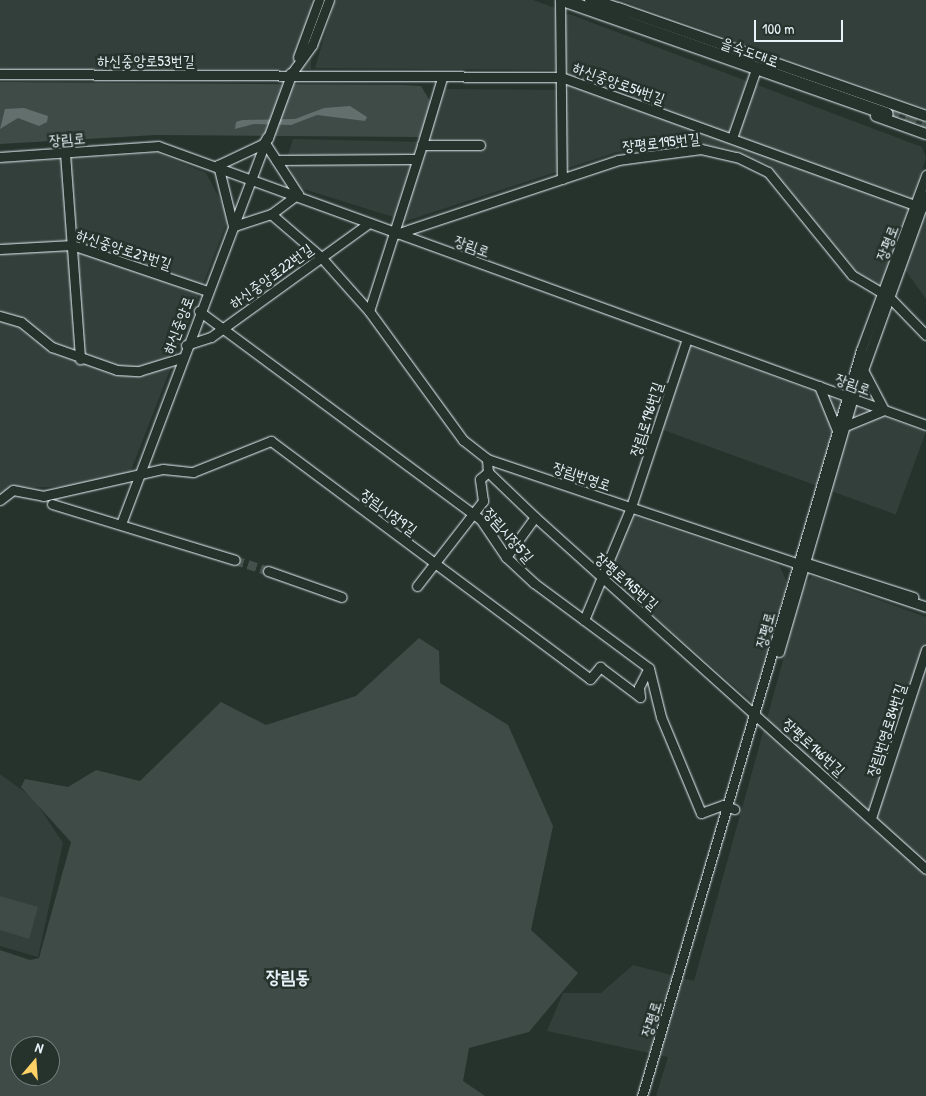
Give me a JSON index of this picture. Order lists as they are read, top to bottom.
{
  "streets": {
    "highway": ["을숙도대로"],
    "street": [
      "하신중앙로53번길",
      "하신중앙로54번길",
      "장림로",
      "장평로195번길",
      "장평로",
      "하신중앙로27번길",
      "하신중앙로22번길",
      "하신중앙로",
      "장림로196번길",
      "장림번영로",
      "장림시장9길",
      "장림시장5길",
      "장평로145번길",
      "장림번영로84번길",
      "장평로146번길"
    ]
  },
  "crossings": [
    ["하신중앙로53번길", "하신중앙로54번길"],
    ["하신중앙로53번길", "하신중앙로"],
    ["하신중앙로54번길", "장평로"],
    ["하신중앙로54번길", "하신중앙로"],
    ["장림로", "장평로195번길"],
    ["장림로", "장평로"],
    ["장림로", "하신중앙로22번길"],
    ["장림로", "하신중앙로"],
    ["장림로", "장림로196번길"],
    ["장평로195번길", "장평로"],
    ["장평로", "장림번영로"],
    ["장평로", "장평로145번길"],
    ["장평로", "장평로146번길"],
    ["하신중앙로27번길", "하신중앙로"],
    ["하신중앙로22번길", "하신중앙로"],
    ["하신중앙로22번길", "장림번영로"],
    ["하신중앙로22번길", "장림시장5길"],
    ["하신중앙로", "장림시장9길"],
    ["하신중앙로", "장림시장5길"],
    ["장림로196번길", "장림번영로"],
    ["장림로196번길", "장림시장5길"],
    ["장림로196번길", "장평로145번길"],
    ["장림시장9길", "장림시장5길"],
    ["장평로145번길", "장평로146번길"],
    ["장림번영로84번길", "장평로146번길"]
  ],
  "districts": ["장림동"],
  "scale_bar": "100 m",
  "north": "top"
}
